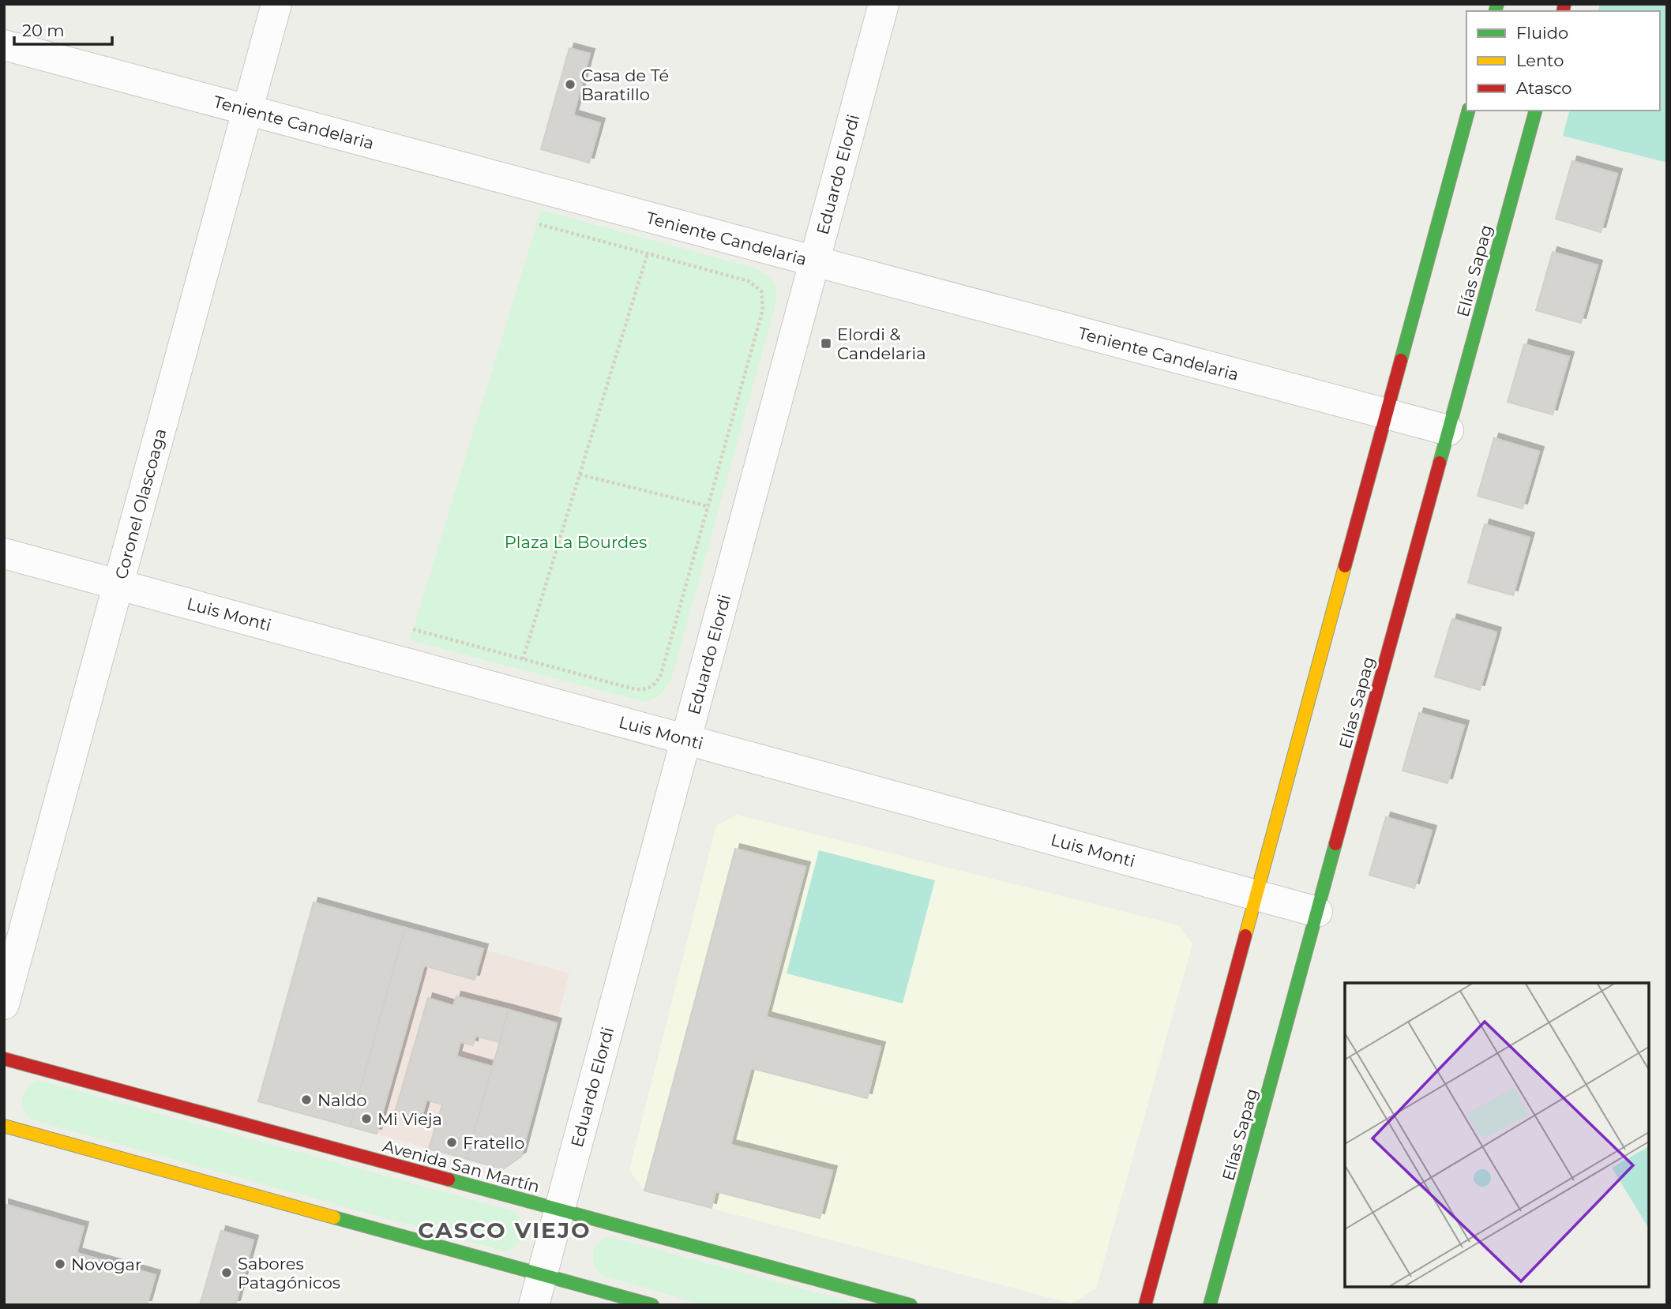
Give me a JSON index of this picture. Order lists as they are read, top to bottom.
{
  "streets": {
    "street": [
      "Teniente Candelaria",
      "Eduardo Elordi",
      "Elías Sapag",
      "Coronel Olascoaga",
      "Luis Monti",
      "Avenida San Martín"
    ]
  },
  "crossings": [
    ["Teniente Candelaria", "Eduardo Elordi"],
    ["Teniente Candelaria", "Elías Sapag"],
    ["Teniente Candelaria", "Coronel Olascoaga"],
    ["Eduardo Elordi", "Luis Monti"],
    ["Eduardo Elordi", "Avenida San Martín"],
    ["Elías Sapag", "Luis Monti"],
    ["Coronel Olascoaga", "Luis Monti"]
  ],
  "districts": ["CASCO VIEJO"],
  "parks": ["Plaza La Bourdes"],
  "places": {
    "other": [
      "Casa de Té Baratillo",
      "Naldo",
      "Mi Vieja",
      "Fratello",
      "Novogar",
      "Sabores Patagónicos"
    ],
    "transit": ["Elordi & Candelaria"]
  },
  "legend": ["Fluido", "Lento", "Atasco"],
  "scale_bar": "20 m"
}
